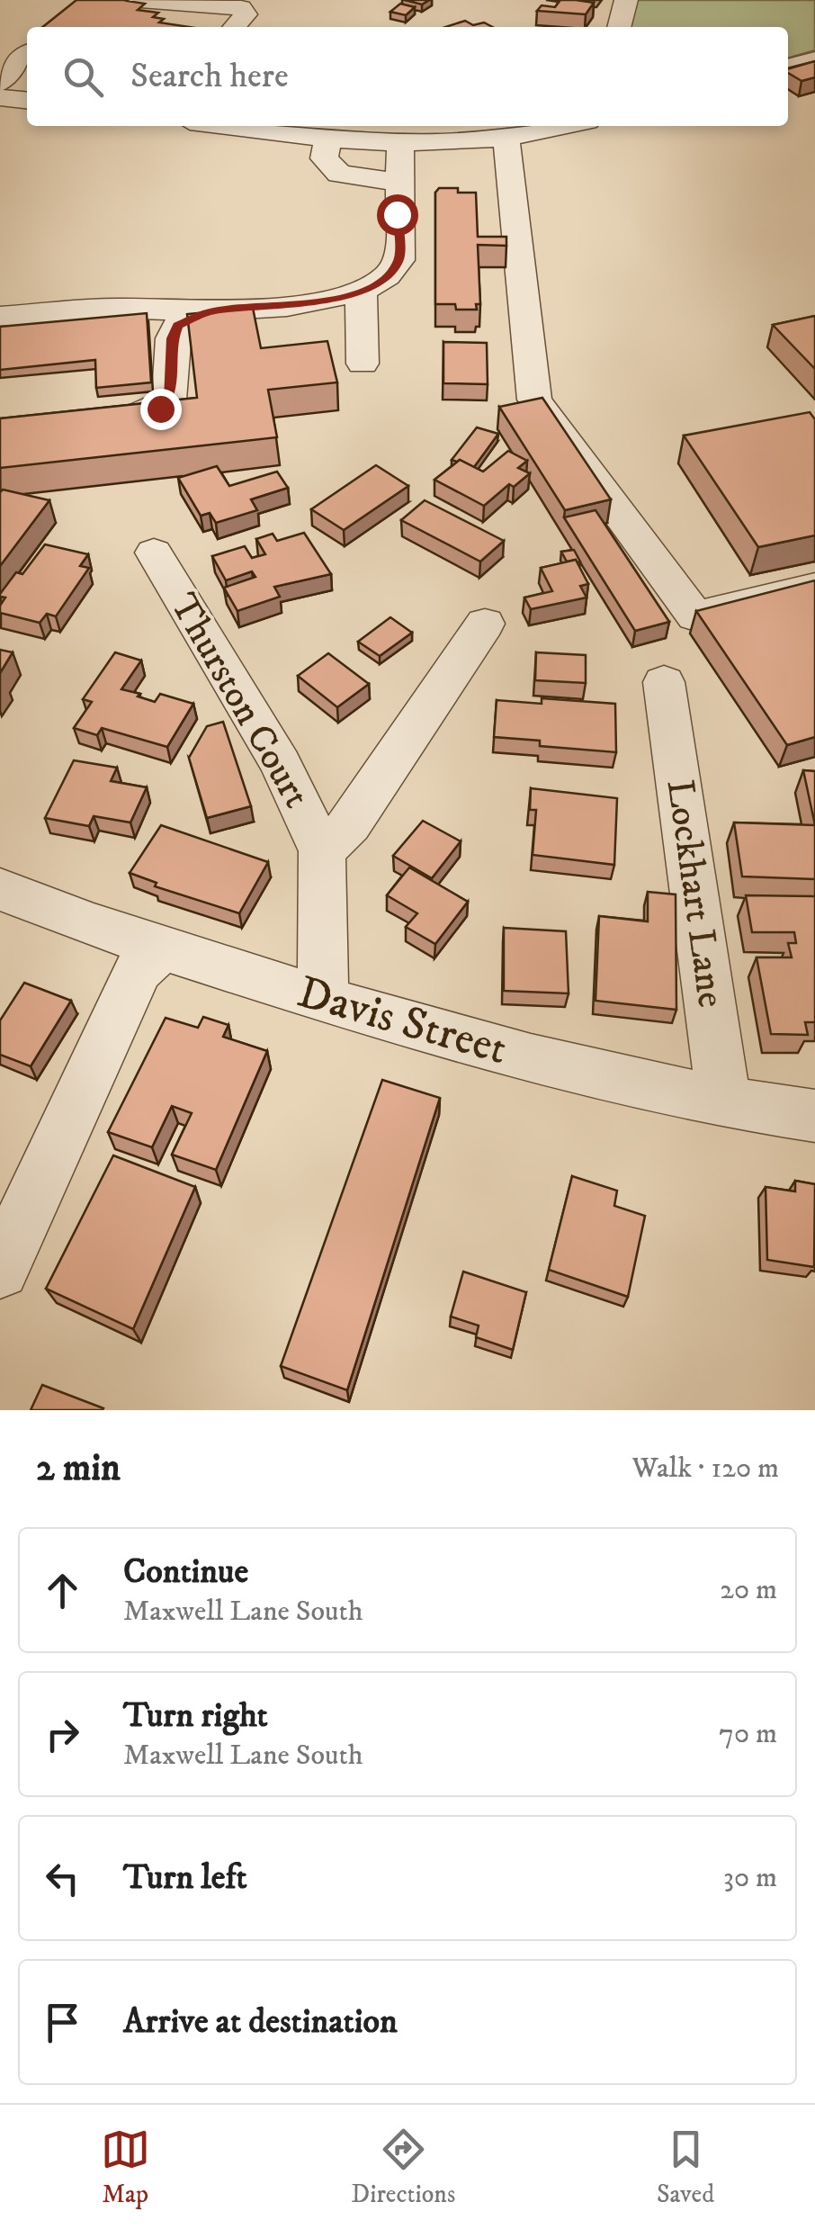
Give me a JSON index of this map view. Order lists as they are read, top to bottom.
{
  "streets": {
    "street": ["Thurston Court", "Lockhart Lane", "Davis Street"]
  },
  "crossings": [
    ["Thurston Court", "Davis Street"],
    ["Lockhart Lane", "Davis Street"]
  ],
  "page": {
    "search": "Search here",
    "heading": ["2 min", "Walk · 120 m"],
    "list": [
      ["Continue", "Maxwell Lane South", "20 m"],
      ["Turn right", "Maxwell Lane South", "70 m"],
      ["Turn left", "30 m"],
      "Arrive at destination"
    ],
    "nav": ["Map", "Directions", "Saved"]
  }
}
